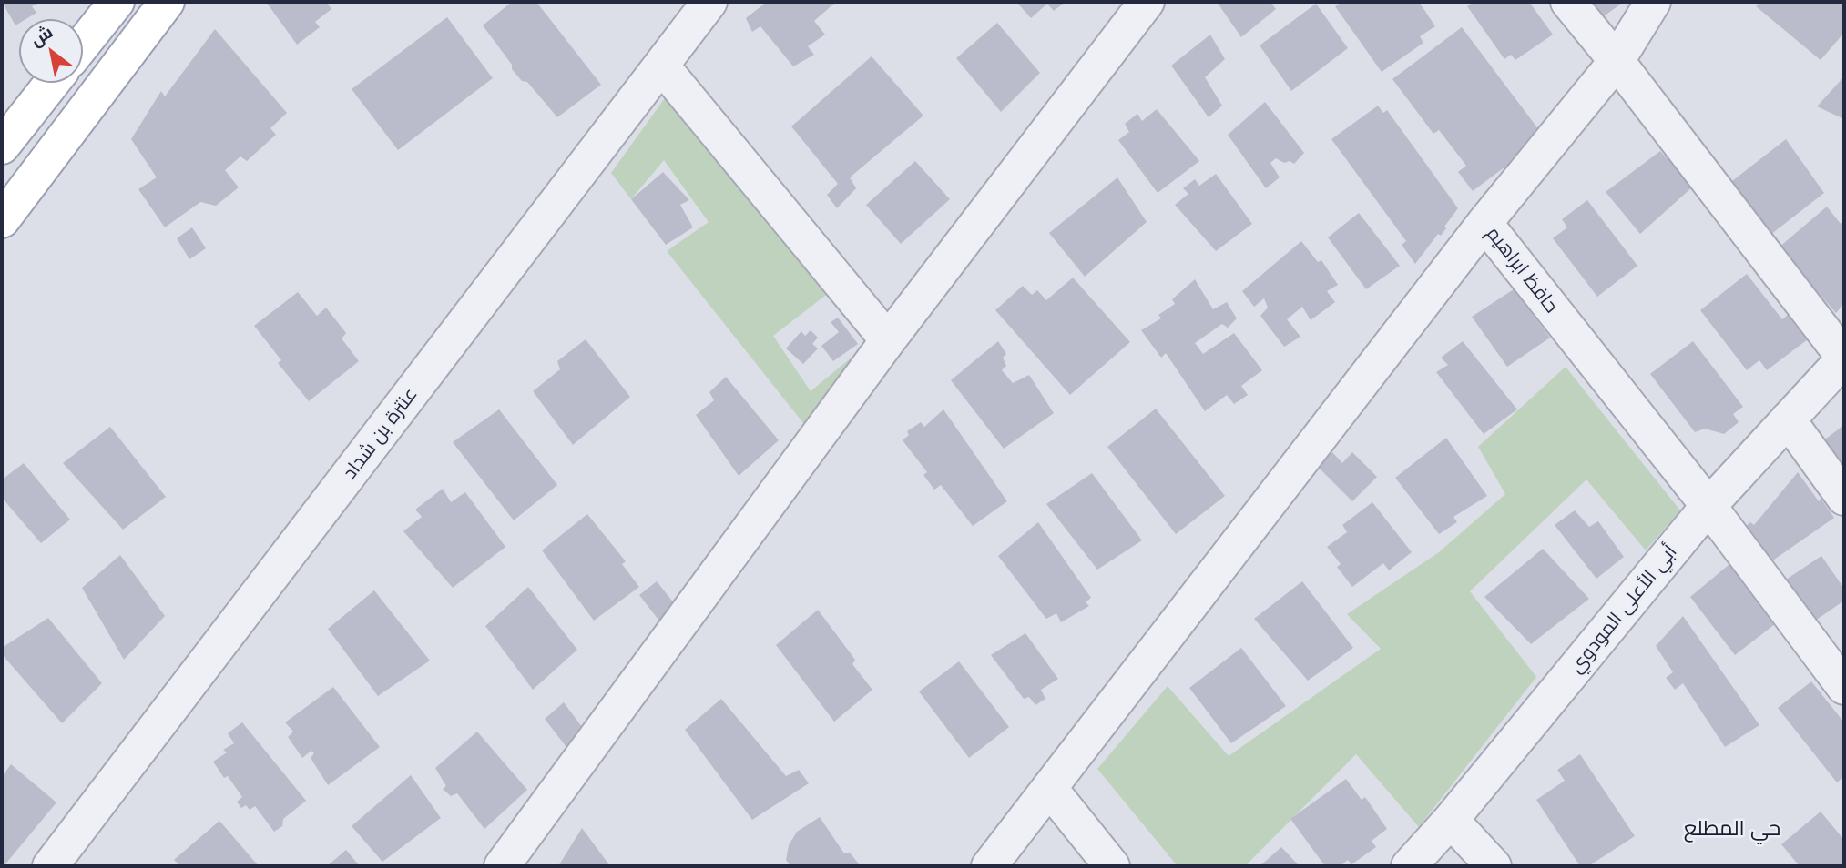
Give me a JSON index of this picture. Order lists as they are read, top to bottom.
{
  "streets": {
    "street": ["حافظ ابراهيم", "عنترة بن شداد", "أبي الأعلى المودوي"]
  },
  "crossings": [
    ["حافظ ابراهيم", "أبي الأعلى المودوي"]
  ],
  "districts": ["حي المطلع"],
  "north": "top left"
}
